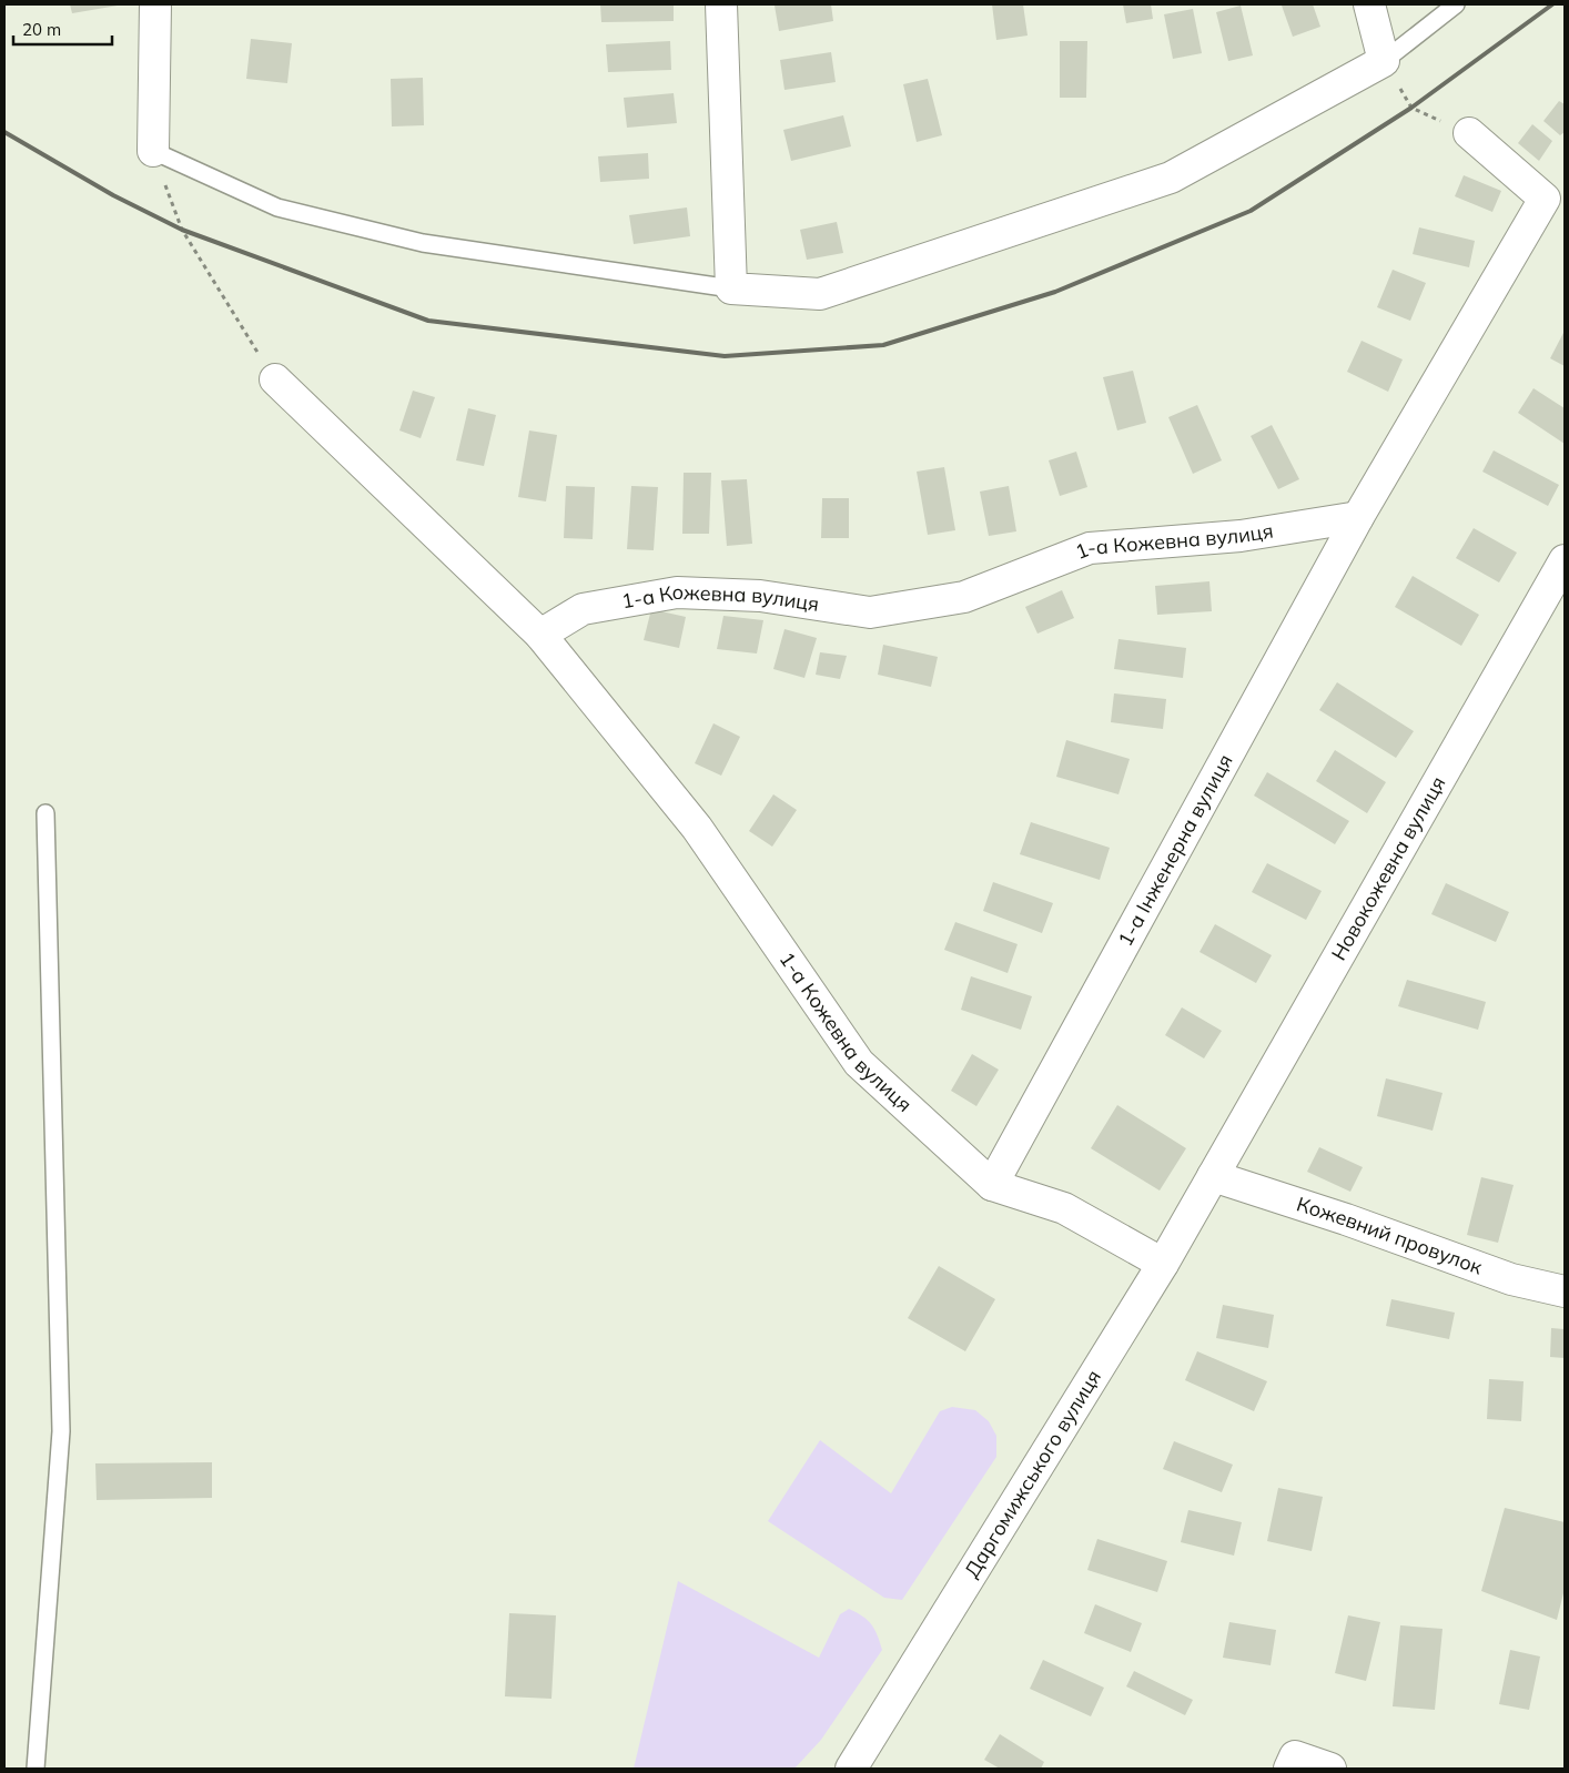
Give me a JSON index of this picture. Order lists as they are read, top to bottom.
{
  "streets": {
    "street": [
      "1-а Кожевна вулиця",
      "1-а Інженерна вулиця",
      "Новокожевна вулиця",
      "Кожевний провулок",
      "Даргомижського вулиця"
    ]
  },
  "crossings": [
    ["1-а Кожевна вулиця", "1-а Інженерна вулиця"],
    ["1-а Кожевна вулиця", "Даргомижського вулиця"],
    ["Новокожевна вулиця", "Кожевний провулок"],
    ["Новокожевна вулиця", "Даргомижського вулиця"],
    ["Кожевний провулок", "Даргомижського вулиця"]
  ],
  "scale_bar": "20 m"
}
